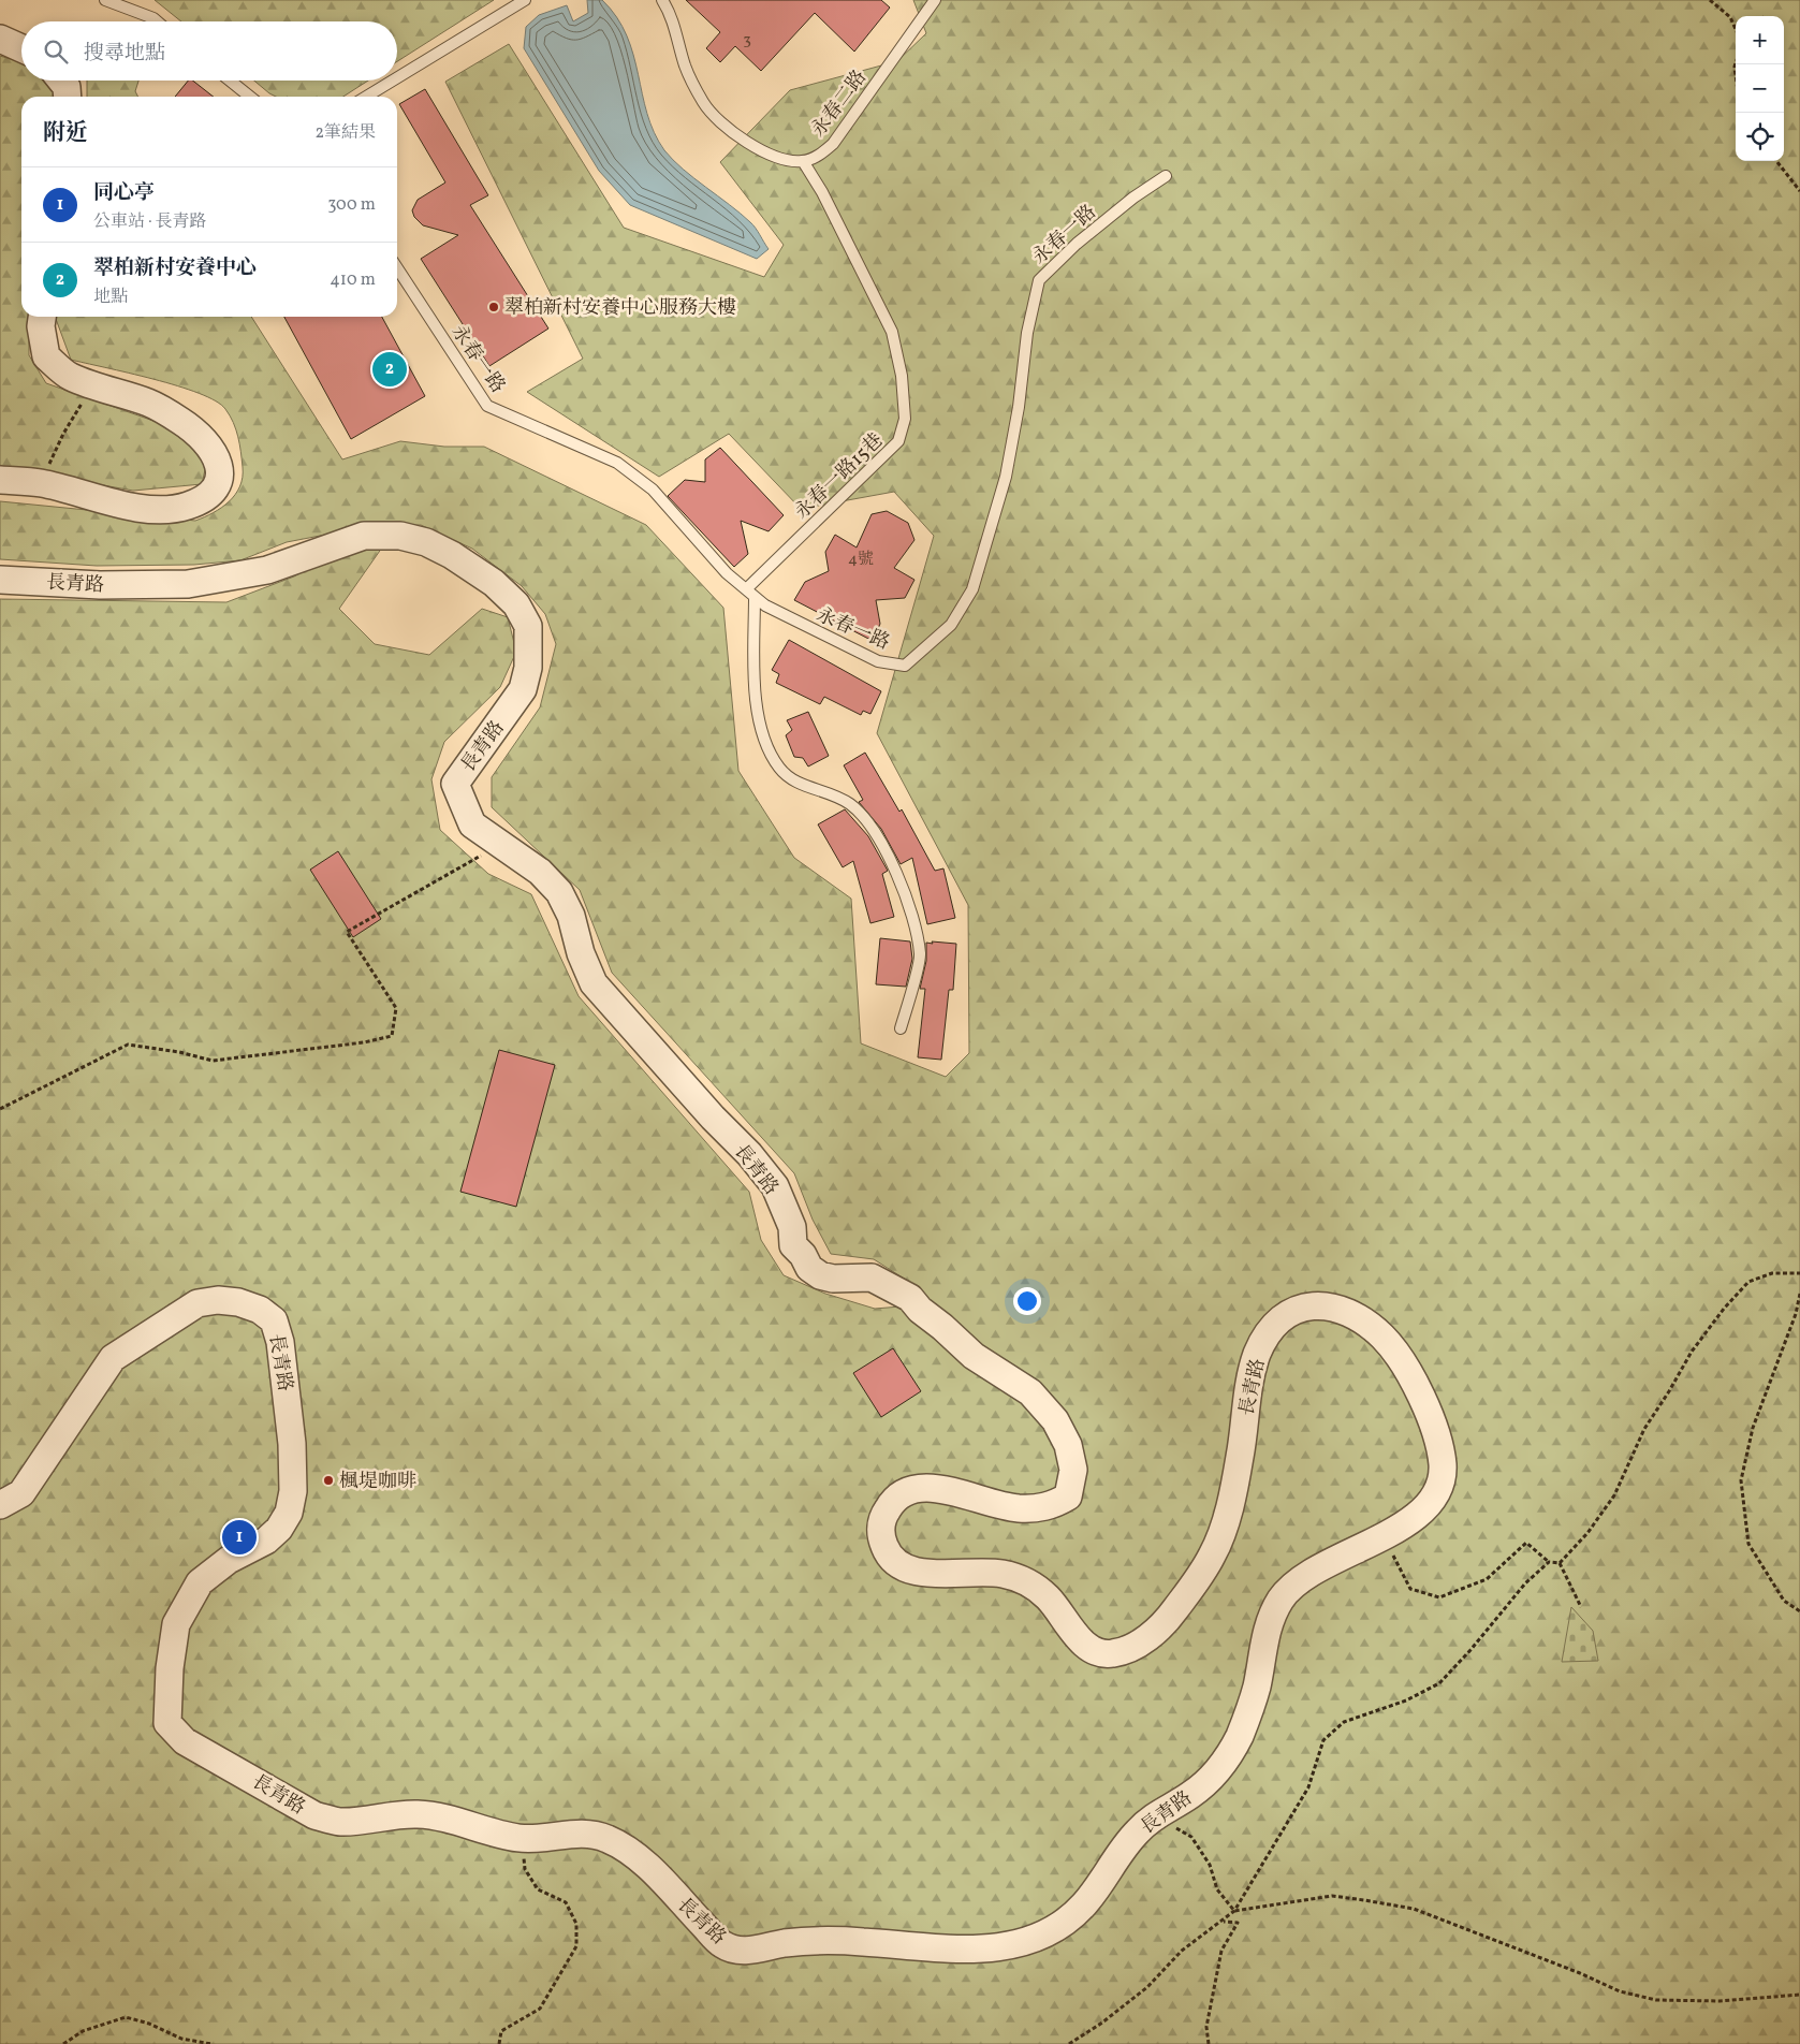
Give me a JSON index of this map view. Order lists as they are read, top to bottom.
{
  "streets": {
    "street": ["長青路"],
    "lane": ["永春二路", "永春一路", "永春一路15巷"]
  },
  "crossings": [
    ["永春二路", "永春一路15巷"],
    ["永春一路", "永春一路15巷"]
  ],
  "places": ["翠柏新村安養中心服務大樓", "楓堤咖啡"],
  "house_numbers": ["3", "4號"],
  "page": {
    "map_buttons": ["+", "−"],
    "search": "搜尋地點",
    "heading": ["附近", "2筆結果"],
    "list": [
      {
        "mark": "1",
        "name": "同心亭",
        "note": "公車站 · 長青路",
        "value": "300 m"
      },
      {
        "mark": "2",
        "name": "翠柏新村安養中心",
        "note": "地點",
        "value": "410 m"
      }
    ],
    "pins": ["2", "1"]
  }
}
